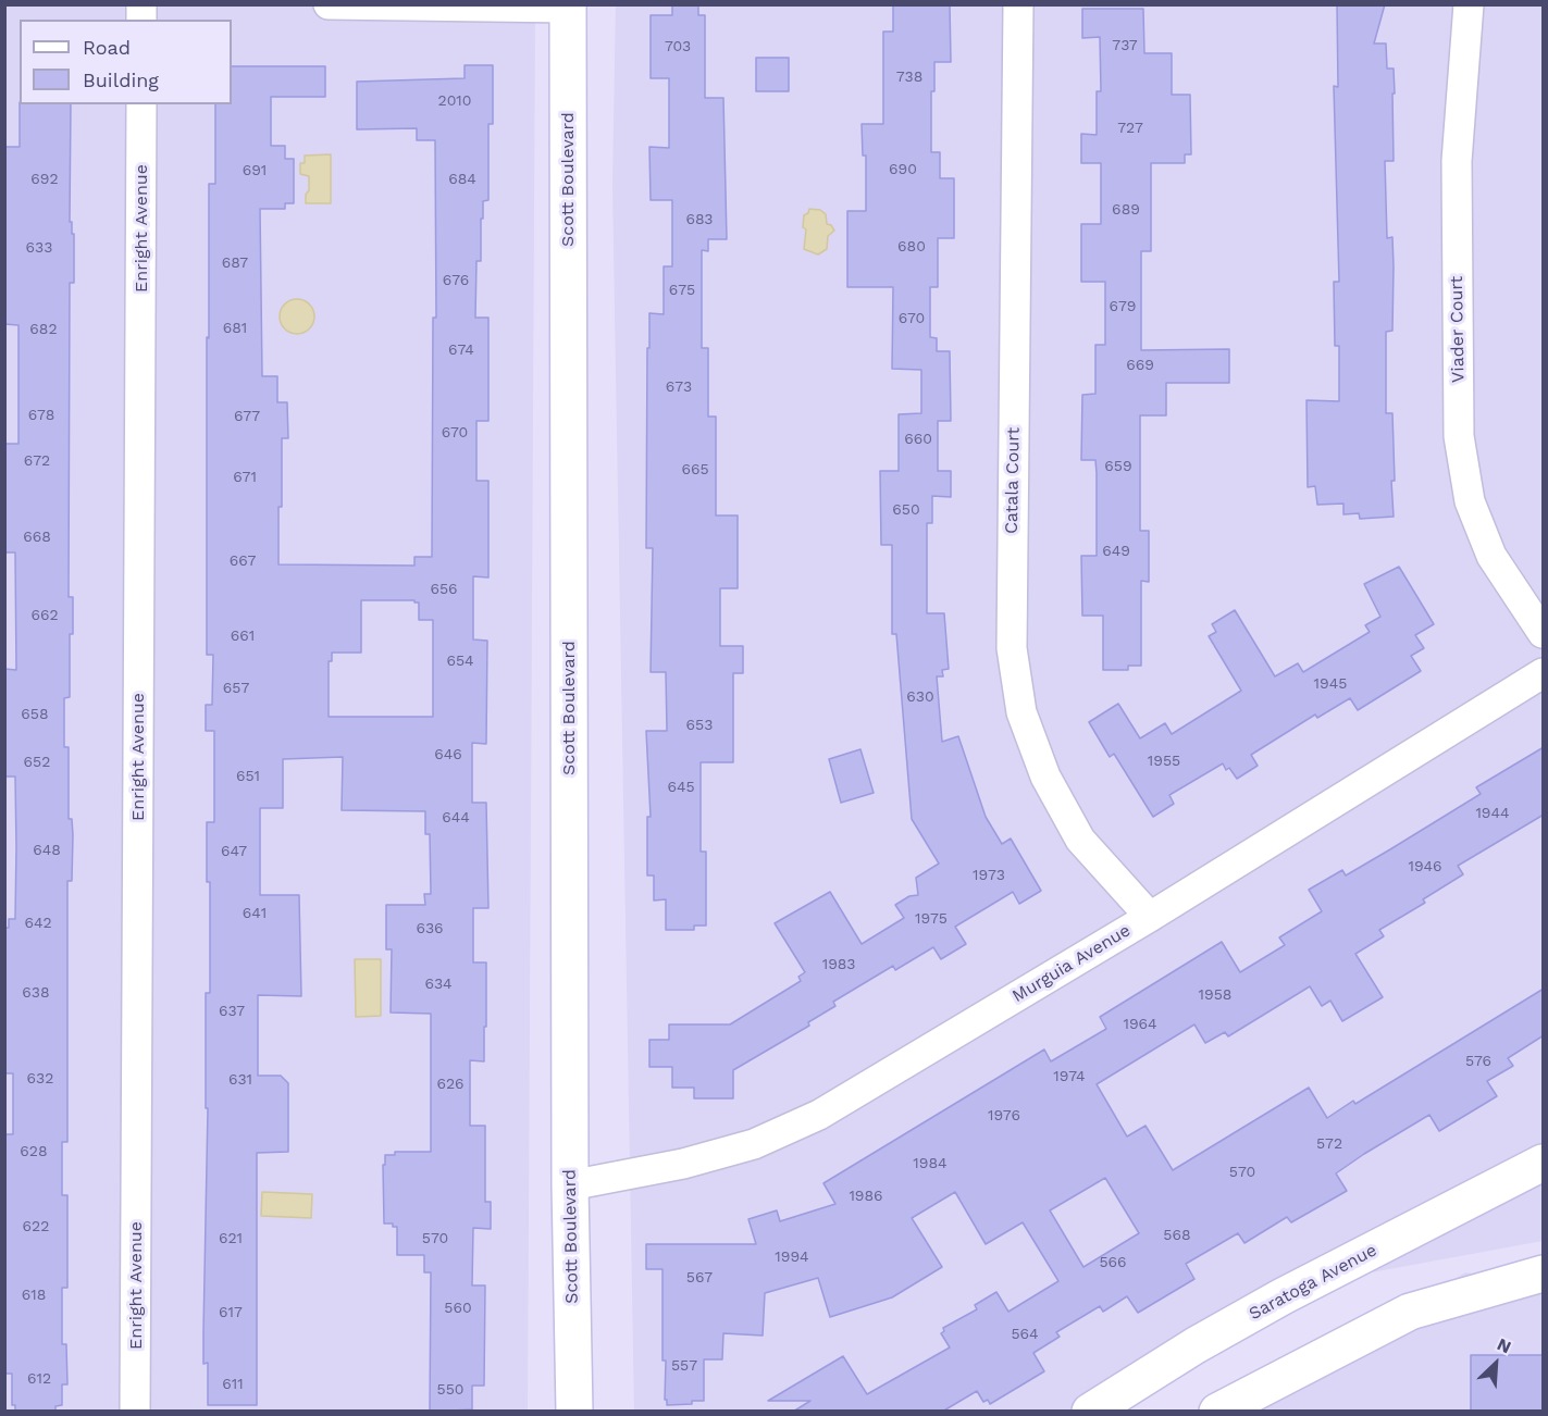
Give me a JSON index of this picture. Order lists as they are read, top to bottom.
{
  "streets": {
    "main road": ["Scott Boulevard", "Saratoga Avenue"],
    "street": [
      "Enright Avenue",
      "Viader Court",
      "Catala Court",
      "Murguia Avenue"
    ]
  },
  "crossings": [
    ["Scott Boulevard", "Murguia Avenue"],
    ["Catala Court", "Murguia Avenue"]
  ],
  "house_numbers": [
    "737",
    "703",
    "738",
    "2010",
    "727",
    "690",
    "691",
    "692",
    "684",
    "689",
    "683",
    "680",
    "633",
    "687",
    "676",
    "675",
    "679",
    "670",
    "681",
    "682",
    "674",
    "669",
    "673",
    "678",
    "677",
    "670",
    "660",
    "672",
    "659",
    "665",
    "671",
    "650",
    "668",
    "649",
    "667",
    "656",
    "662",
    "661",
    "654",
    "1945",
    "657",
    "630",
    "658",
    "653",
    "646",
    "1955",
    "652",
    "651",
    "645",
    "1944",
    "644",
    "648",
    "647",
    "1946",
    "1973",
    "641",
    "1975",
    "642",
    "636",
    "1983",
    "634",
    "638",
    "1958",
    "637",
    "1964",
    "576",
    "1974",
    "632",
    "631",
    "626",
    "1976",
    "572",
    "628",
    "1984",
    "570",
    "1986",
    "622",
    "568",
    "621",
    "570",
    "1994",
    "566",
    "567",
    "618",
    "560",
    "617",
    "564",
    "557",
    "612",
    "611",
    "550"
  ],
  "legend": ["Road", "Building"],
  "north": "top right"
}
